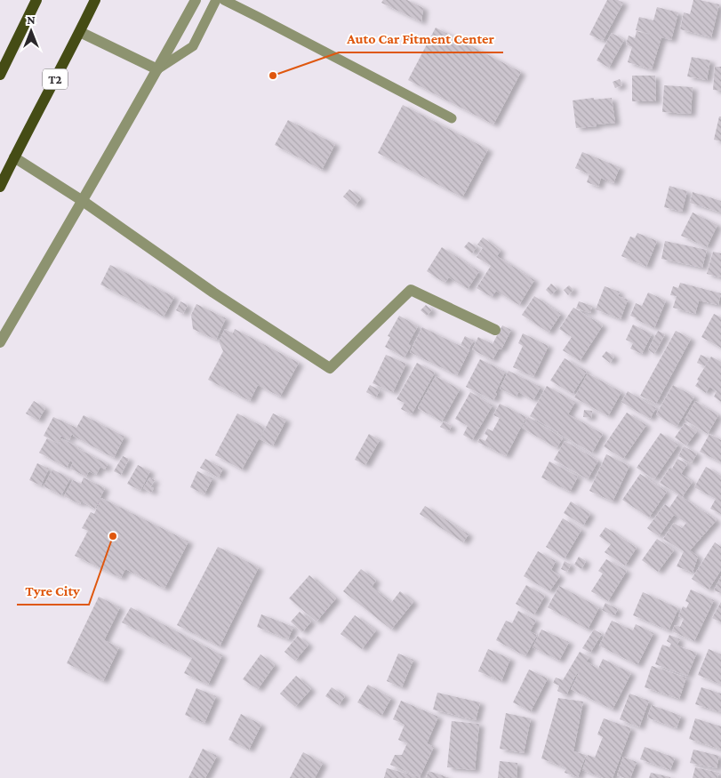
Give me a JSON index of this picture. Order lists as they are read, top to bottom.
{
  "streets": {
    "main road": ["T2"]
  },
  "places": ["Auto Car Fitment Center", "Tyre City"],
  "north": "top"
}
